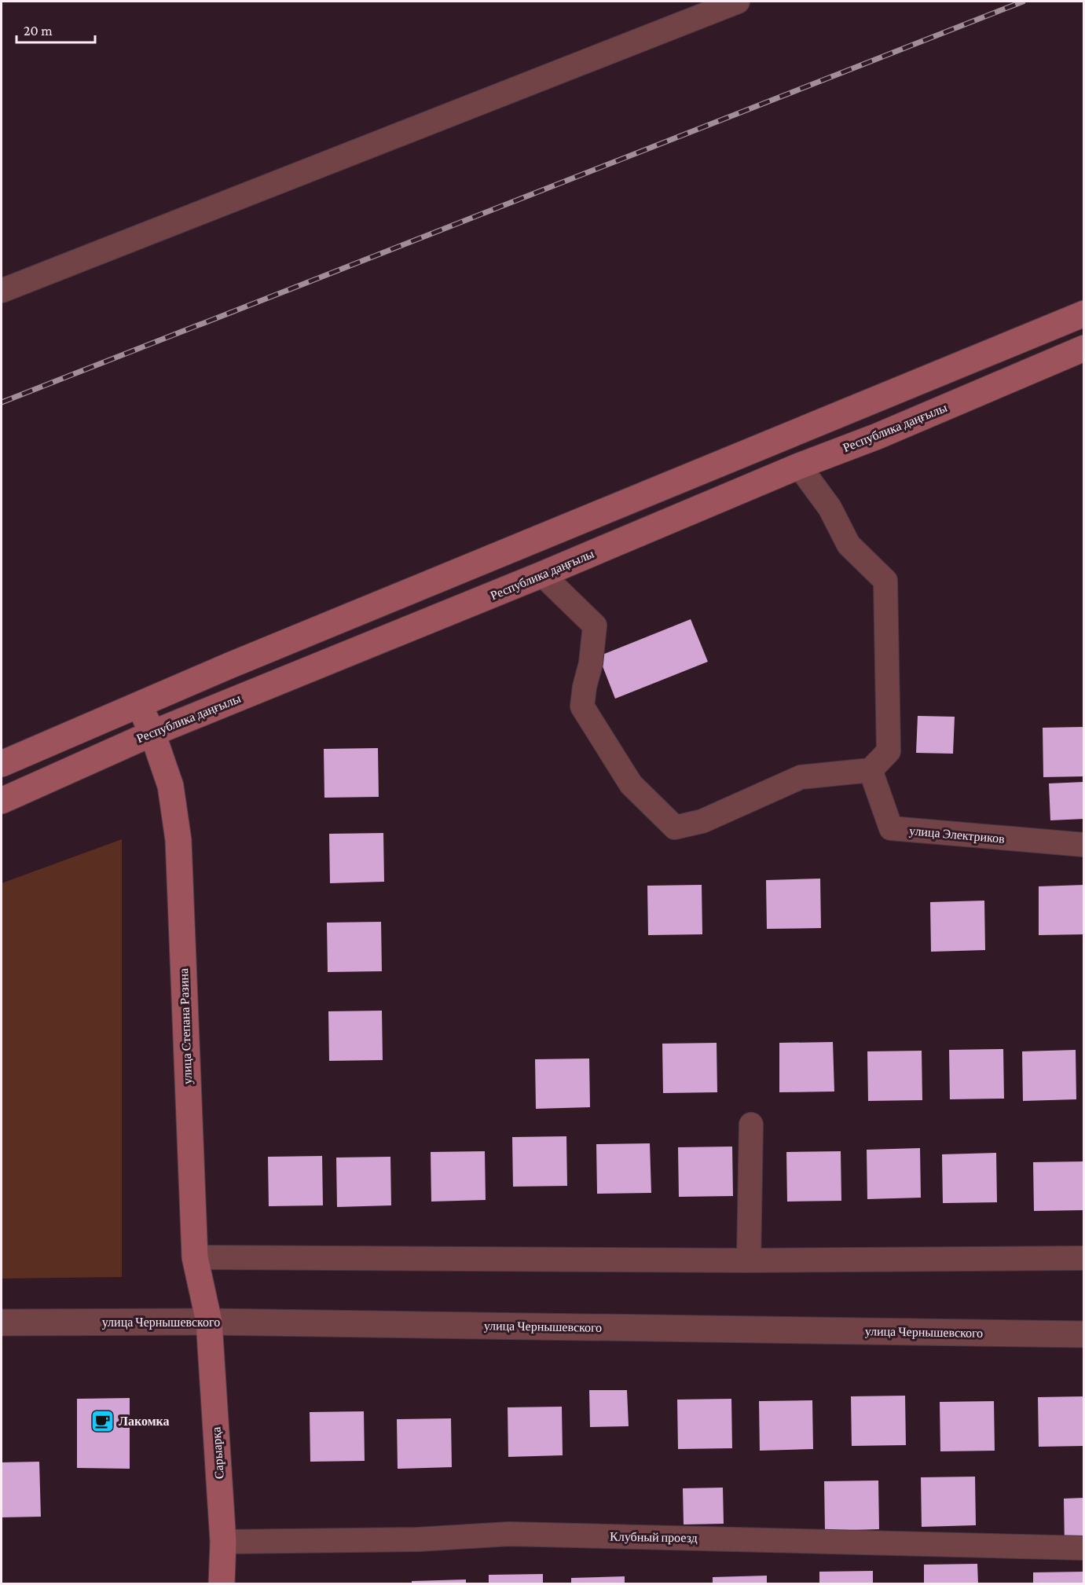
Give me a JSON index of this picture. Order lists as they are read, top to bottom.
{
  "streets": {
    "main road": ["Республика даңғылы", "улица Степана Разина", "Сарыарқа"],
    "street": ["улица Электриков", "улица Чернышевского", "Клубный проезд"]
  },
  "crossings": [
    ["Республика даңғылы", "улица Степана Разина"],
    ["улица Степана Разина", "улица Чернышевского"],
    ["улица Степана Разина", "Сарыарқа"],
    ["улица Чернышевского", "Сарыарқа"],
    ["Сарыарқа", "Клубный проезд"]
  ],
  "places": {
    "cafe": ["Лакомка"]
  },
  "scale_bar": "20 m"
}
